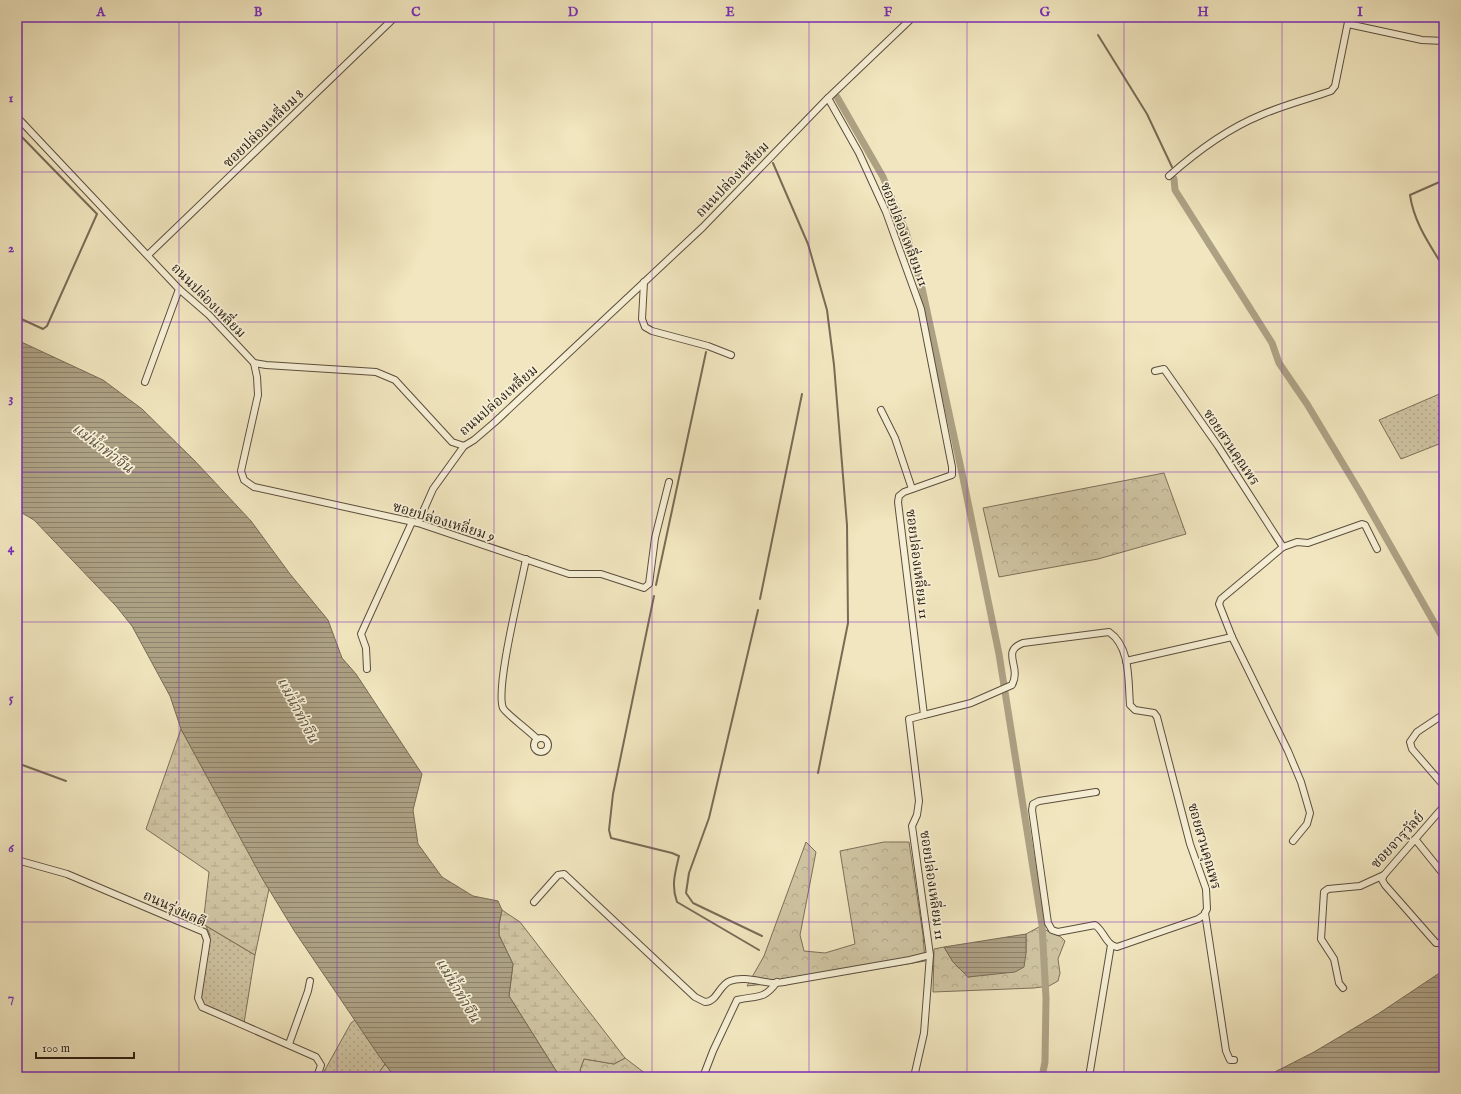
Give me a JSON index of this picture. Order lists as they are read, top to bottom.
{
  "streets": {
    "street": [
      "ซอยปล่องเหลี่ยม 8",
      "ถนนปล่องเหลี่ยม",
      "ซอยปล่องเหลี่ยม 11",
      "ซอยสวนคุณพร",
      "ซอยปล่องเหลี่ยม 9",
      "ซอยจารุวัลย์",
      "ถนนรุ่งผลดี"
    ]
  },
  "crossings": [
    ["ซอยปล่องเหลี่ยม 8", "ถนนปล่องเหลี่ยม"],
    ["ถนนปล่องเหลี่ยม", "ซอยปล่องเหลี่ยม 11"],
    ["ถนนปล่องเหลี่ยม", "ซอยปล่องเหลี่ยม 9"],
    ["ซอยปล่องเหลี่ยม 11", "ซอยสวนคุณพร"]
  ],
  "water": ["แม่น้ำท่าจีน"],
  "scale_bar": "100 m",
  "grid": {
    "columns": [
      "A",
      "B",
      "C",
      "D",
      "E",
      "F",
      "G",
      "H",
      "I"
    ],
    "rows": [
      "1",
      "2",
      "3",
      "4",
      "5",
      "6",
      "7"
    ]
  }
}
